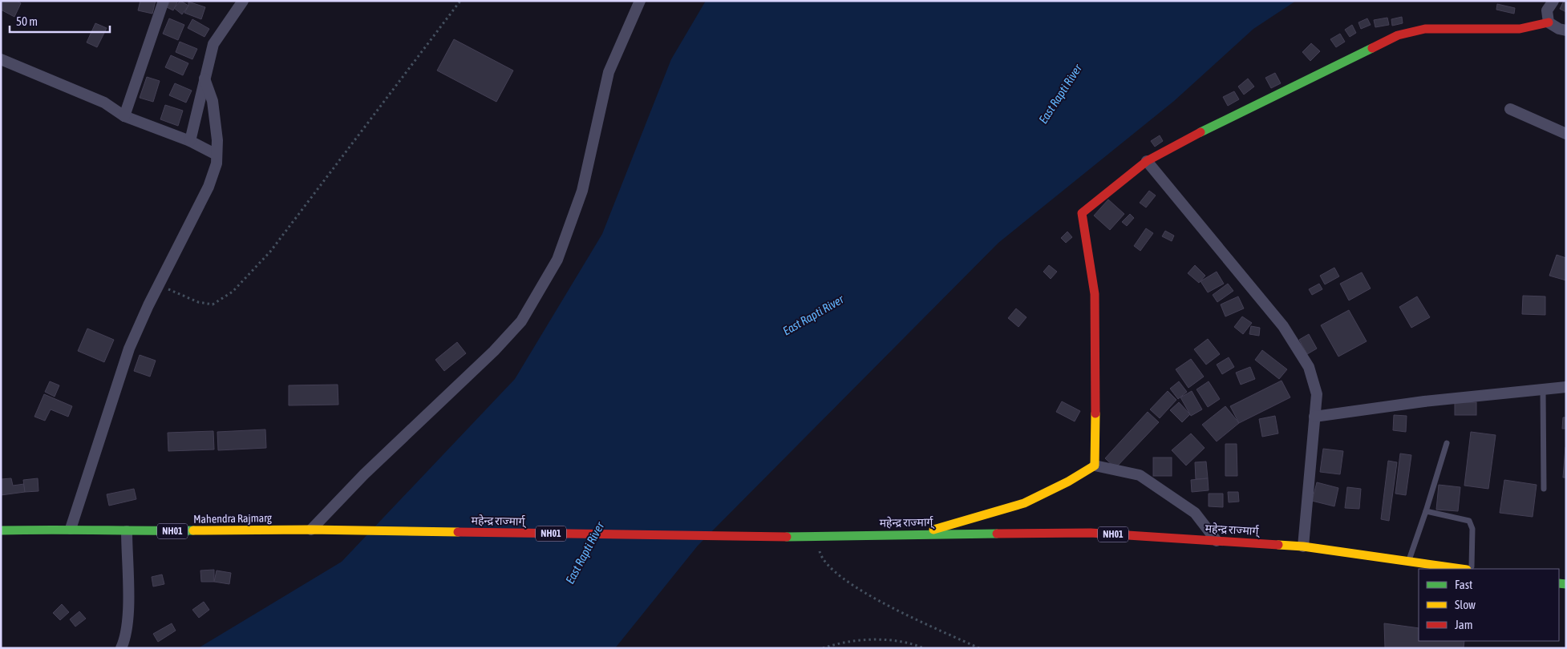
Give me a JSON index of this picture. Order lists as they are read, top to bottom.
{
  "streets": {
    "main road": ["Mahendra Rajmarg", "महेन्द्र राज्मार्ग्", "NH01"]
  },
  "crossings": [
    ["Mahendra Rajmarg", "महेन्द्र राज्मार्ग्"]
  ],
  "water": ["East Rapti River"],
  "legend": ["Fast", "Slow", "Jam"],
  "scale_bar": "50 m"
}
